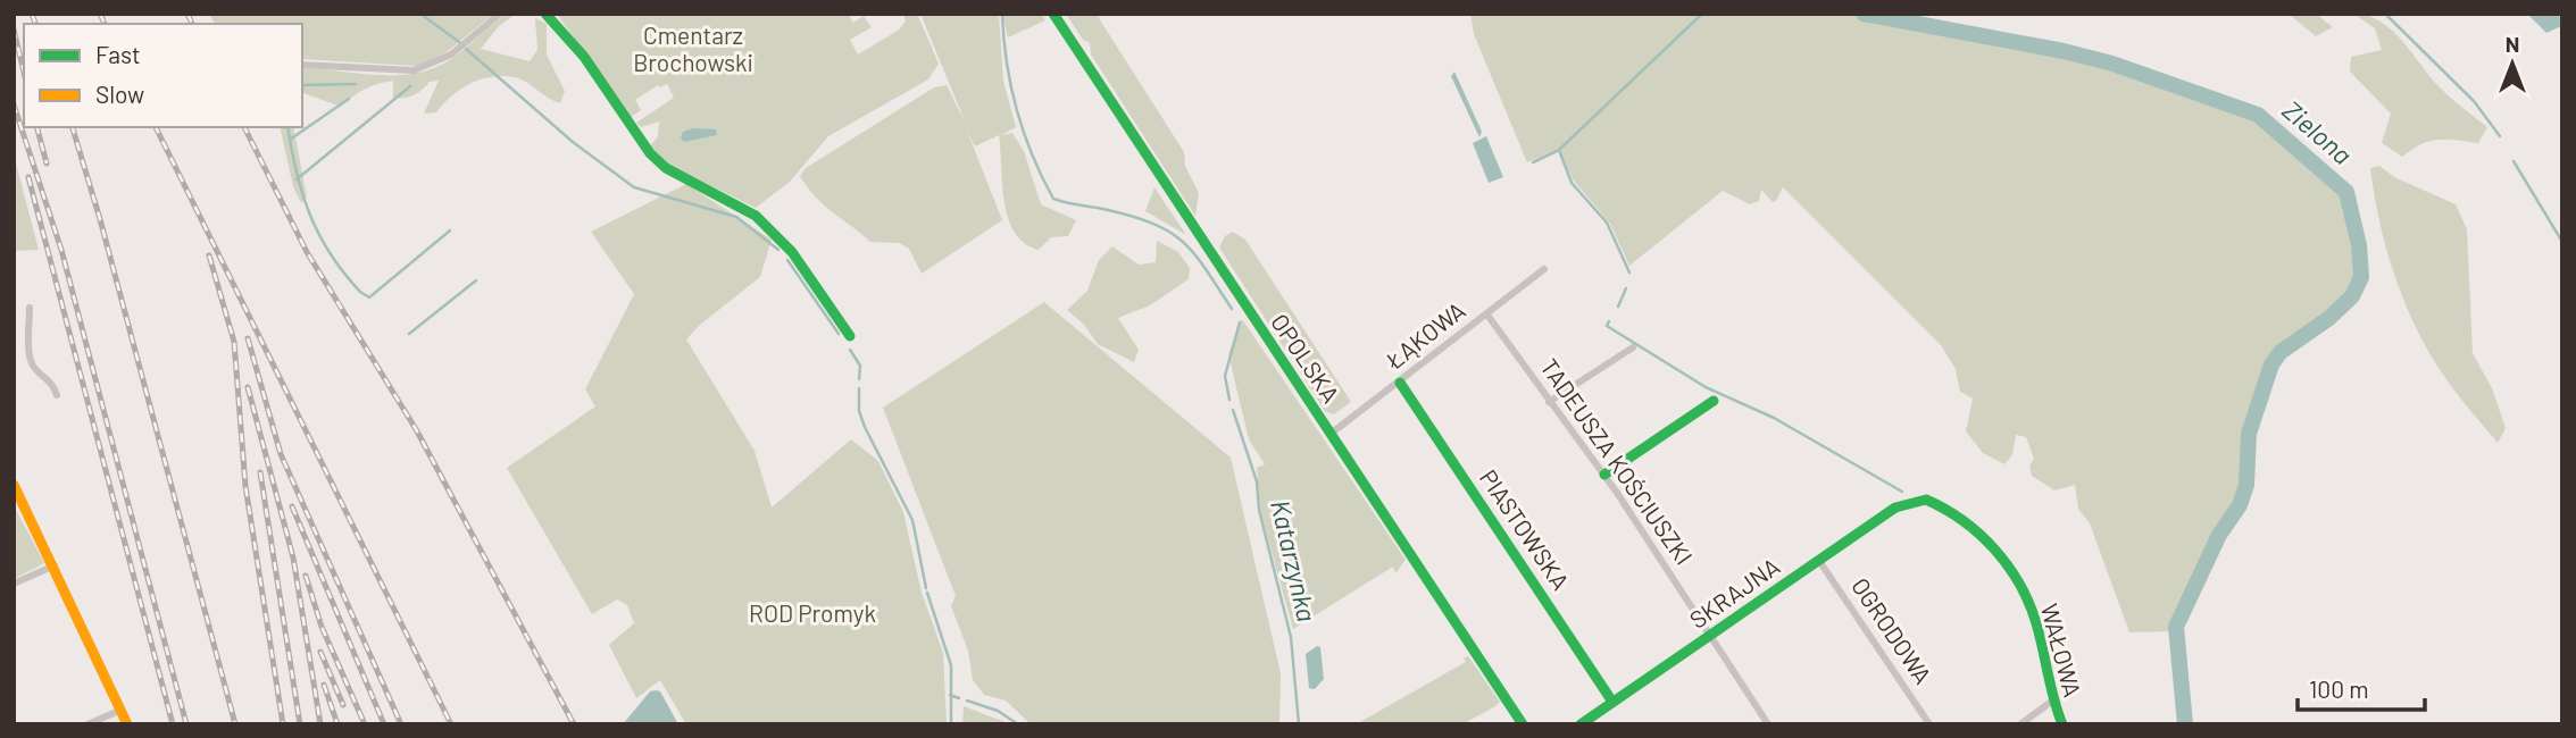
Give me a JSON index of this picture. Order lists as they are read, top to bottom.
{
  "streets": {
    "street": [
      "ŁĄKOWA",
      "OPOLSKA",
      "TADEUSZA KOŚCIUSZKI",
      "PIASTOWSKA",
      "SKRAJNA",
      "OGRODOWA",
      "WAŁOWA"
    ]
  },
  "crossings": [
    ["ŁĄKOWA", "OPOLSKA"],
    ["ŁĄKOWA", "TADEUSZA KOŚCIUSZKI"],
    ["ŁĄKOWA", "PIASTOWSKA"],
    ["TADEUSZA KOŚCIUSZKI", "SKRAJNA"],
    ["PIASTOWSKA", "SKRAJNA"],
    ["SKRAJNA", "OGRODOWA"],
    ["SKRAJNA", "WAŁOWA"]
  ],
  "water": ["Zielona", "Katarzynka"],
  "parks": ["Cmentarz Brochowski", "ROD Promyk"],
  "legend": ["Fast", "Slow"],
  "scale_bar": "100 m",
  "north": "top"
}
